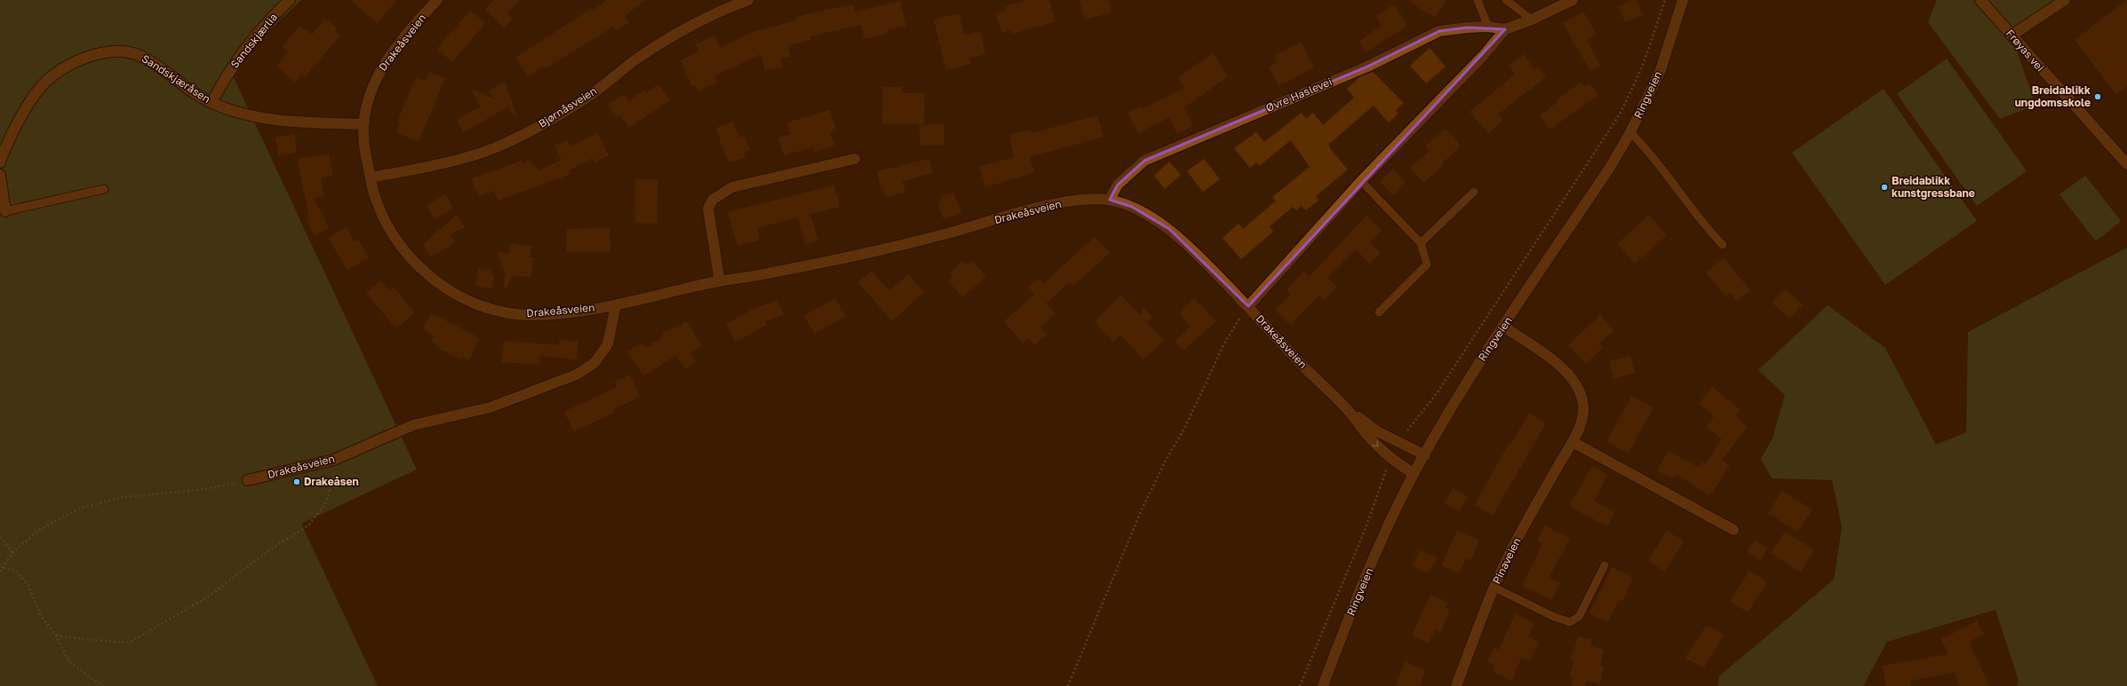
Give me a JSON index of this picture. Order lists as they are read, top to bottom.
{
  "streets": {
    "street": [
      "Sandskjærlia",
      "Drakeåsveien",
      "Frøyas vei",
      "Sandskjæråsen",
      "Øvre Haslevei",
      "Ringveien",
      "Bjørnåsveien",
      "Pinaveien"
    ]
  },
  "crossings": [
    ["Sandskjærlia", "Sandskjæråsen"],
    ["Drakeåsveien", "Sandskjæråsen"],
    ["Drakeåsveien", "Øvre Haslevei"],
    ["Drakeåsveien", "Ringveien"],
    ["Drakeåsveien", "Bjørnåsveien"],
    ["Ringveien", "Pinaveien"]
  ],
  "places": ["Breidablikk ungdomsskole", "Breidablikk kunstgressbane", "Drakeåsen"]
}
